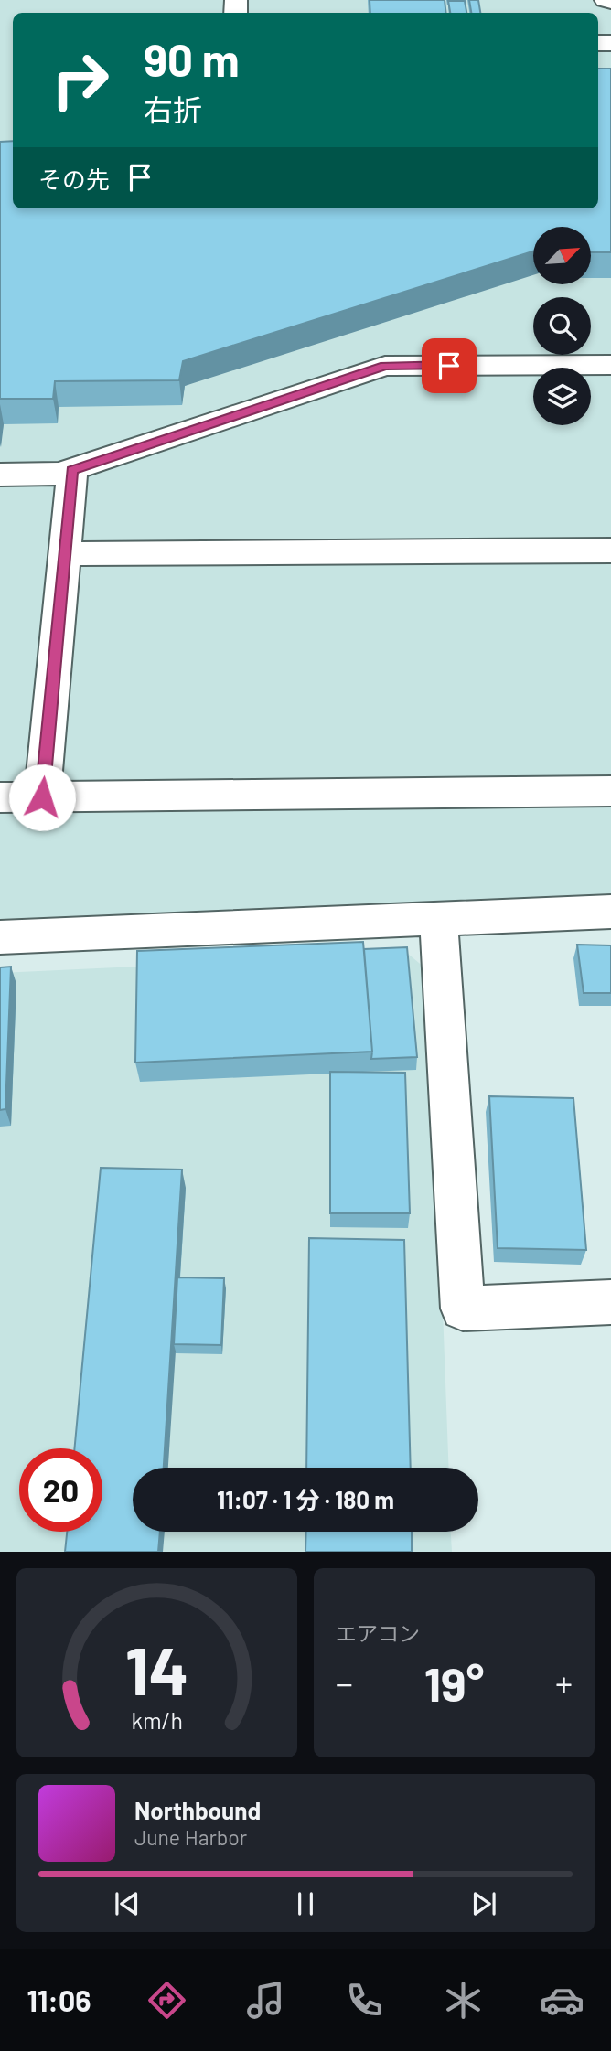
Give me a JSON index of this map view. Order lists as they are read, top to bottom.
{
  "north": "top right",
  "page": {
    "turn": ["90 m", "右折"],
    "then": "その先",
    "limit": "20",
    "trip": "11:07 · 1 分 · 180 m",
    "tile": "エアコン",
    "heat": ["−", "19°", "+"],
    "song": ["Northbound", "June Harbor"],
    "tabs": "11:06",
    "gauge": ["14", "km/h"]
  }
}
